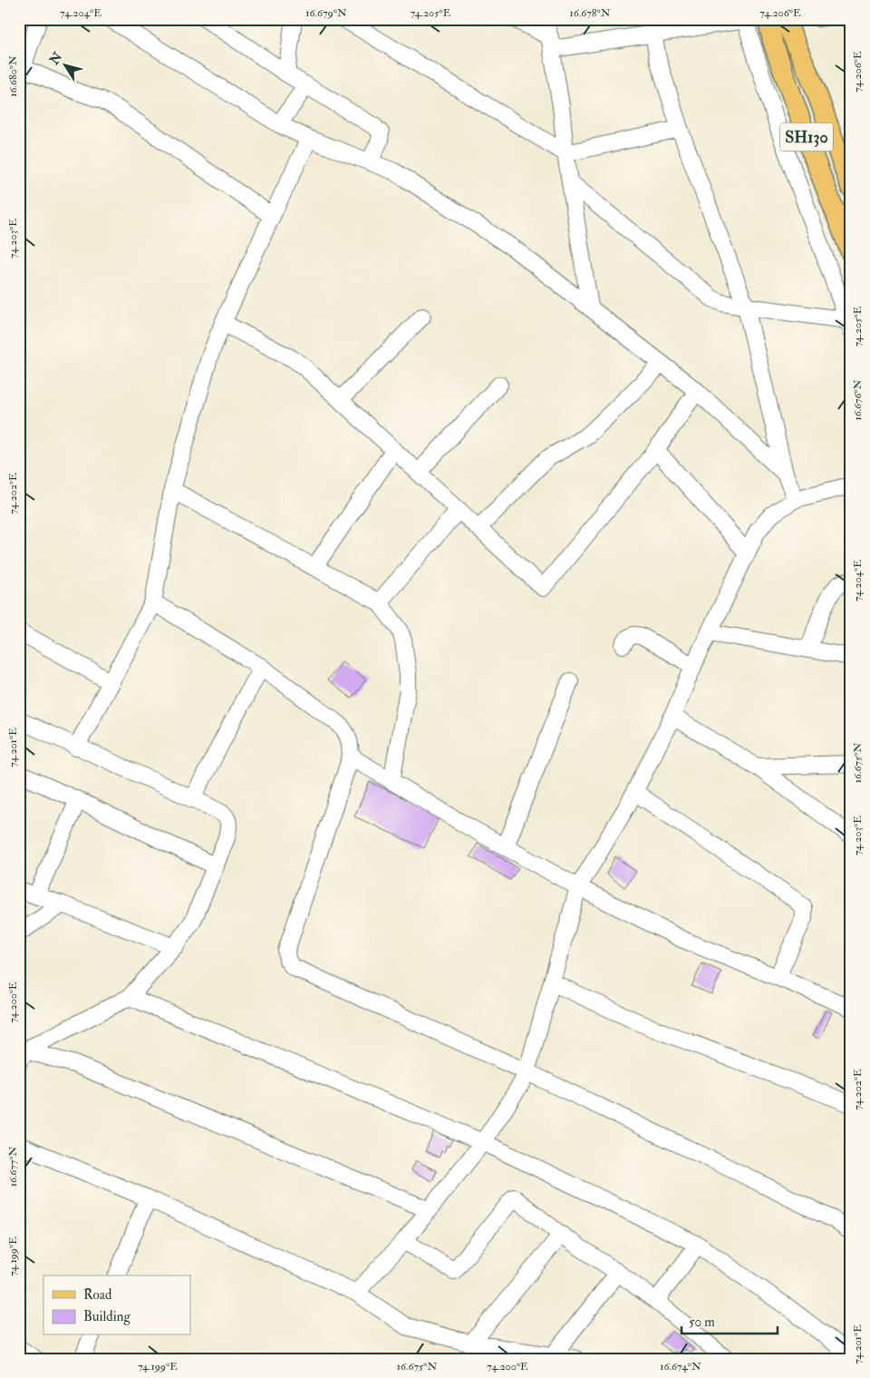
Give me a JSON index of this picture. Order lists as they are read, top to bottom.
{
  "streets": {
    "main road": ["SH130"]
  },
  "legend": ["Road", "Building"],
  "scale_bar": "50 m",
  "north": "top left",
  "coordinates": [
    "74.204°E",
    "16.679°N",
    "74.205°E",
    "16.678°N",
    "74.206°E",
    "16.680°N",
    "74.203°E",
    "16.676°N",
    "74.202°E",
    "74.201°E",
    "16.675°N",
    "74.200°E",
    "16.677°N",
    "74.199°E",
    "16.674°N"
  ]
}
